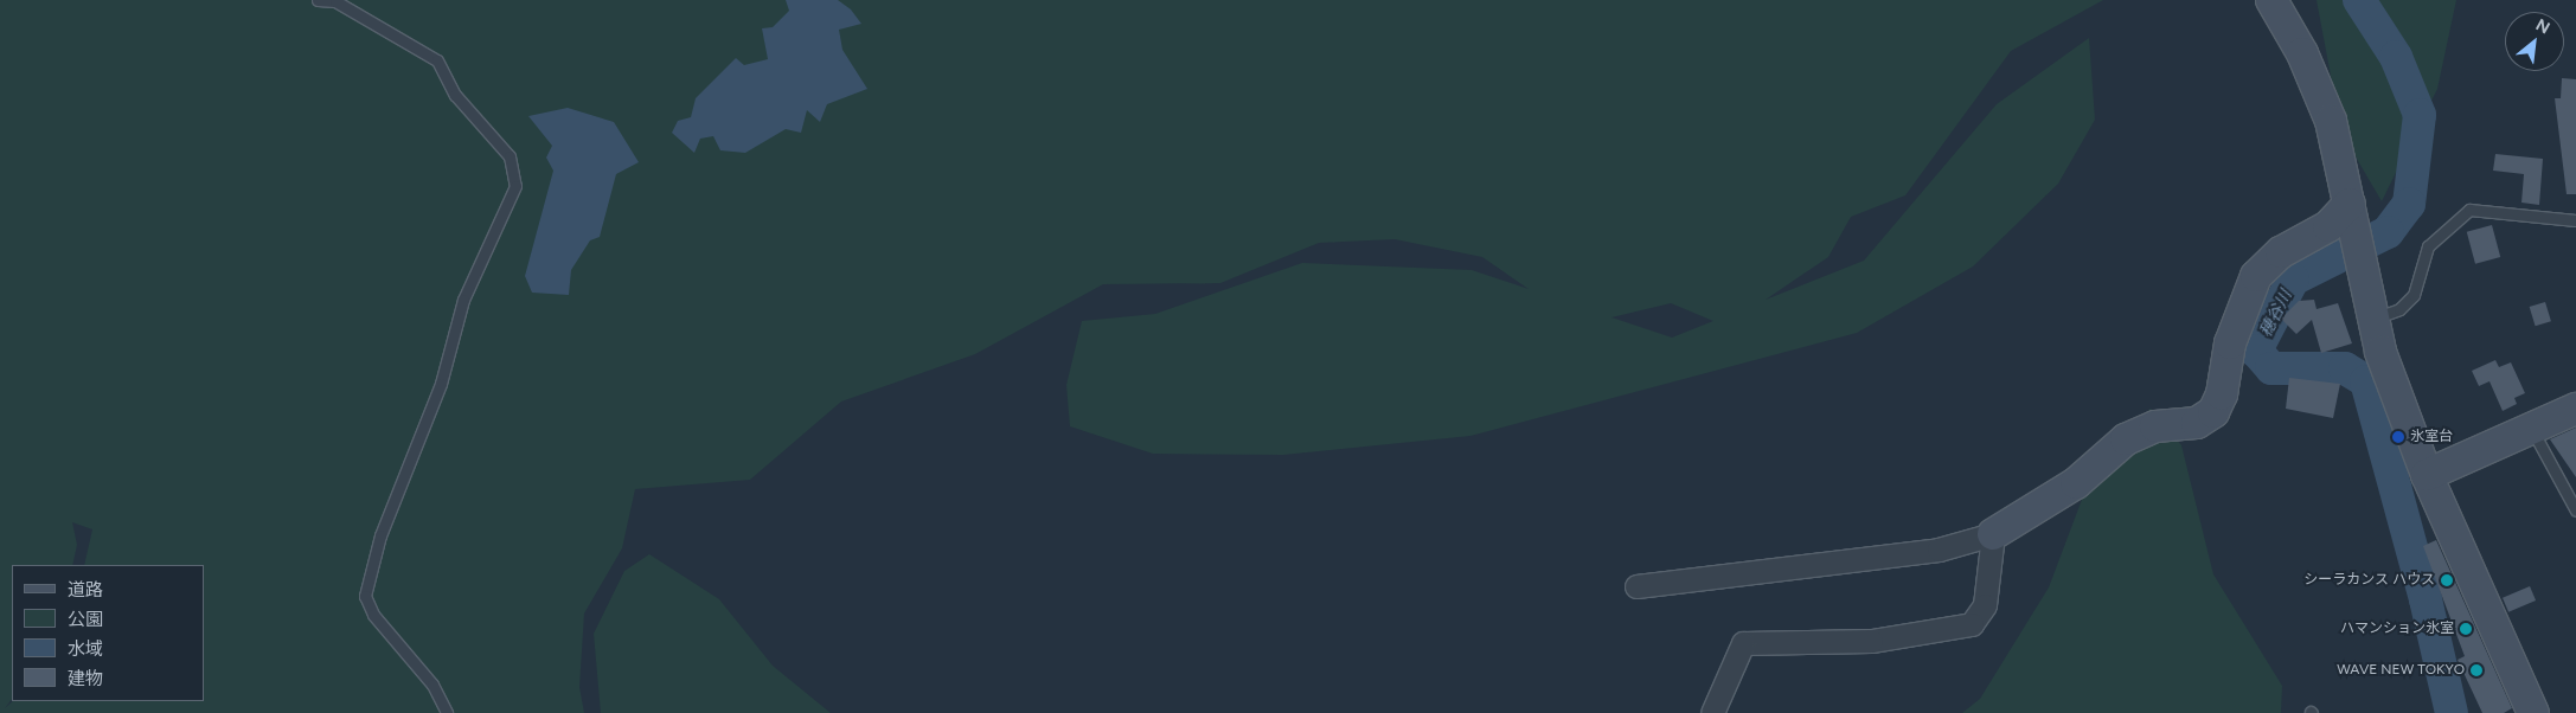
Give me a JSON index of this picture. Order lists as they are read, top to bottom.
{
  "water": ["穂谷川"],
  "places": [
    "氷室台",
    "シーラカンス ハウス",
    "ハマンション氷室",
    "WAVE NEW TOKYO"
  ],
  "legend": [
    "道路",
    "公園",
    "水域",
    "建物"
  ],
  "north": "top right"
}
